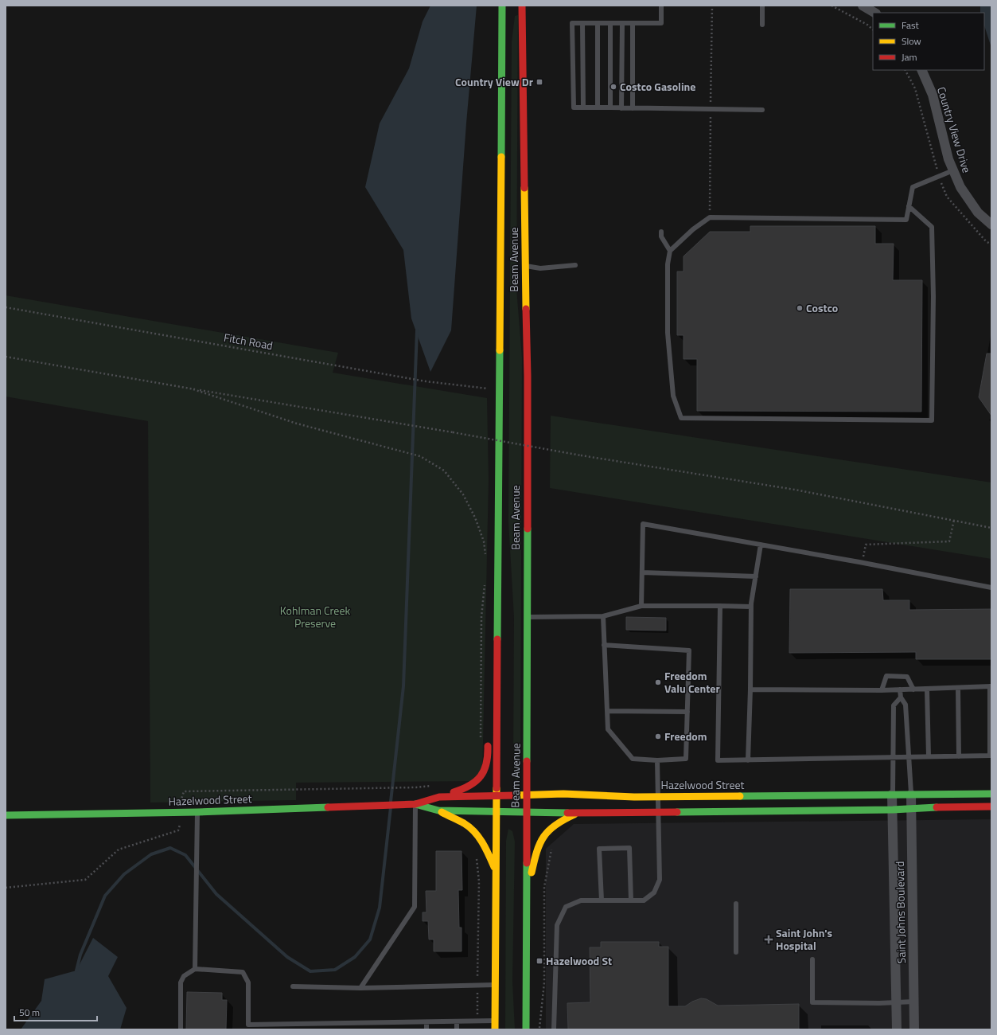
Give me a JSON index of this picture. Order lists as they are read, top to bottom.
{
  "streets": {
    "street": [
      "Country View Drive",
      "Beam Avenue",
      "Hazelwood Street",
      "Saint Johns Boulevard"
    ],
    "path": ["Fitch Road"]
  },
  "crossings": [
    ["Beam Avenue", "Hazelwood Street"],
    ["Hazelwood Street", "Saint Johns Boulevard"]
  ],
  "parks": ["Kohlman Creek Preserve"],
  "places": {
    "transit": ["Country View Dr", "Hazelwood St"],
    "other": [
      "Costco Gasoline",
      "Costco",
      "Freedom Valu Center",
      "Freedom"
    ],
    "health": ["Saint John's Hospital"]
  },
  "legend": ["Fast", "Slow", "Jam"],
  "scale_bar": "50 m"
}
